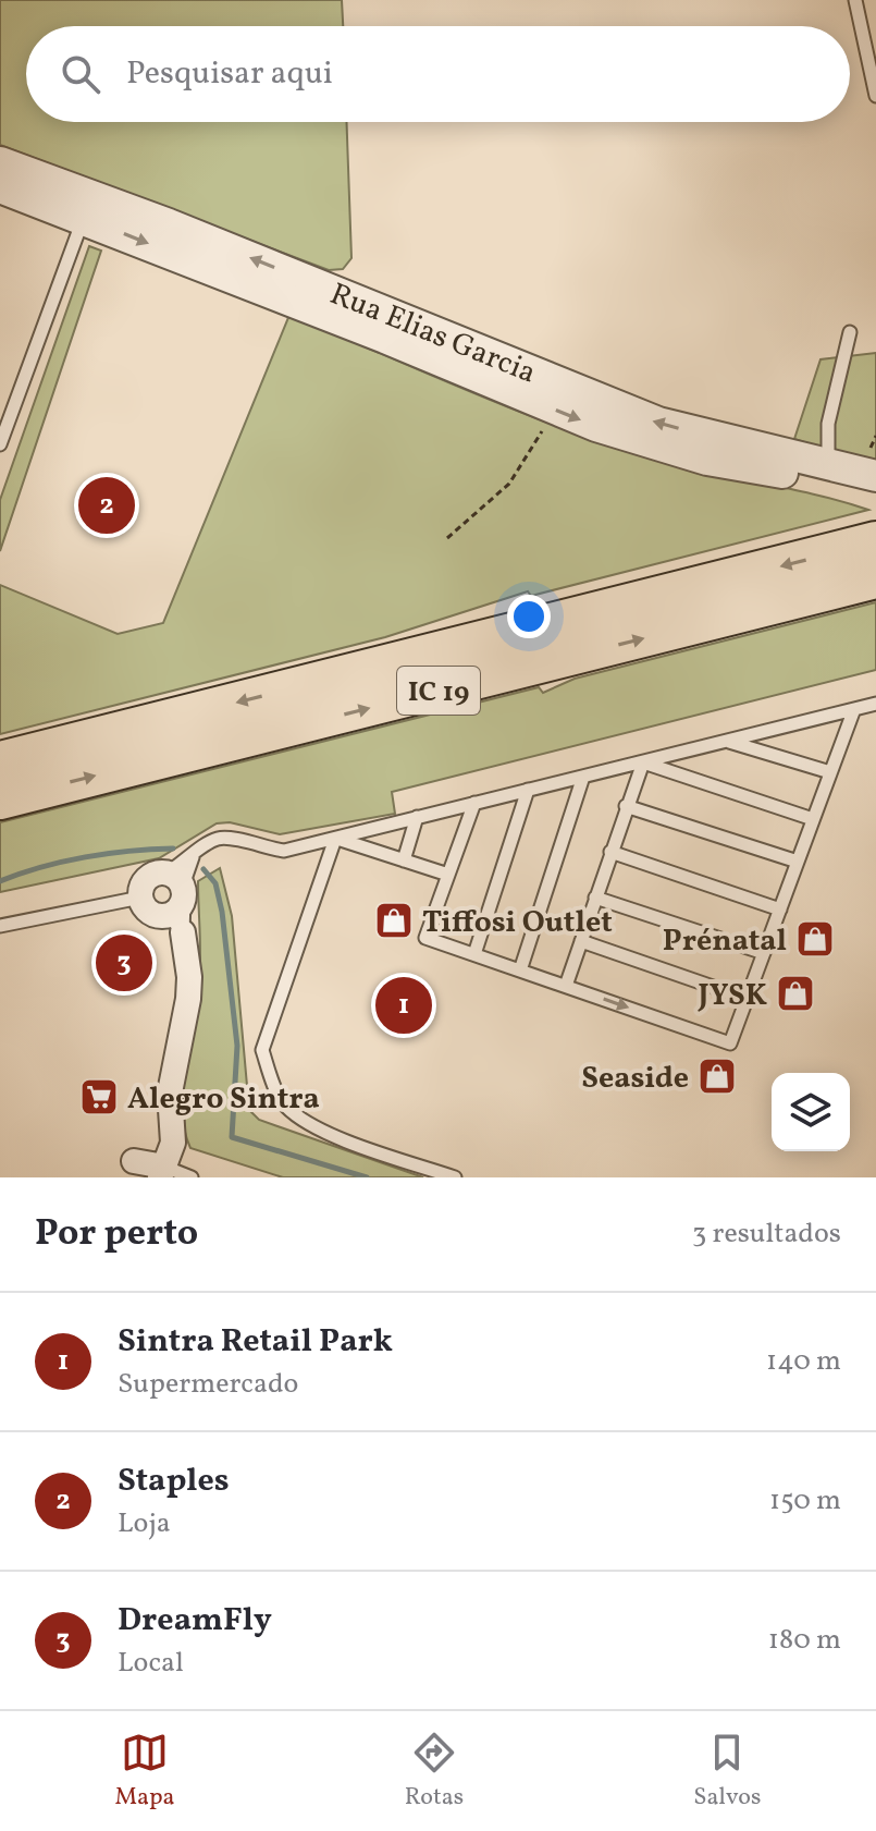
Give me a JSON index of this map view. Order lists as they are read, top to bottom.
{
  "streets": {
    "highway": ["IC 19"],
    "street": ["Rua Elias Garcia"]
  },
  "places": {
    "shop": [
      "Tiffosi Outlet",
      "Prénatal",
      "JYSK",
      "Seaside"
    ],
    "supermarket": ["Alegro Sintra"]
  },
  "page": {
    "search": "Pesquisar aqui",
    "pins": ["2", "3", "1"],
    "heading": ["Por perto", "3 resultados"],
    "list": [
      {
        "mark": "1",
        "name": "Sintra Retail Park",
        "note": "Supermercado",
        "value": "140 m"
      },
      {
        "mark": "2",
        "name": "Staples",
        "note": "Loja",
        "value": "150 m"
      },
      {
        "mark": "3",
        "name": "DreamFly",
        "note": "Local",
        "value": "180 m"
      }
    ],
    "nav": ["Mapa", "Rotas", "Salvos"]
  }
}
